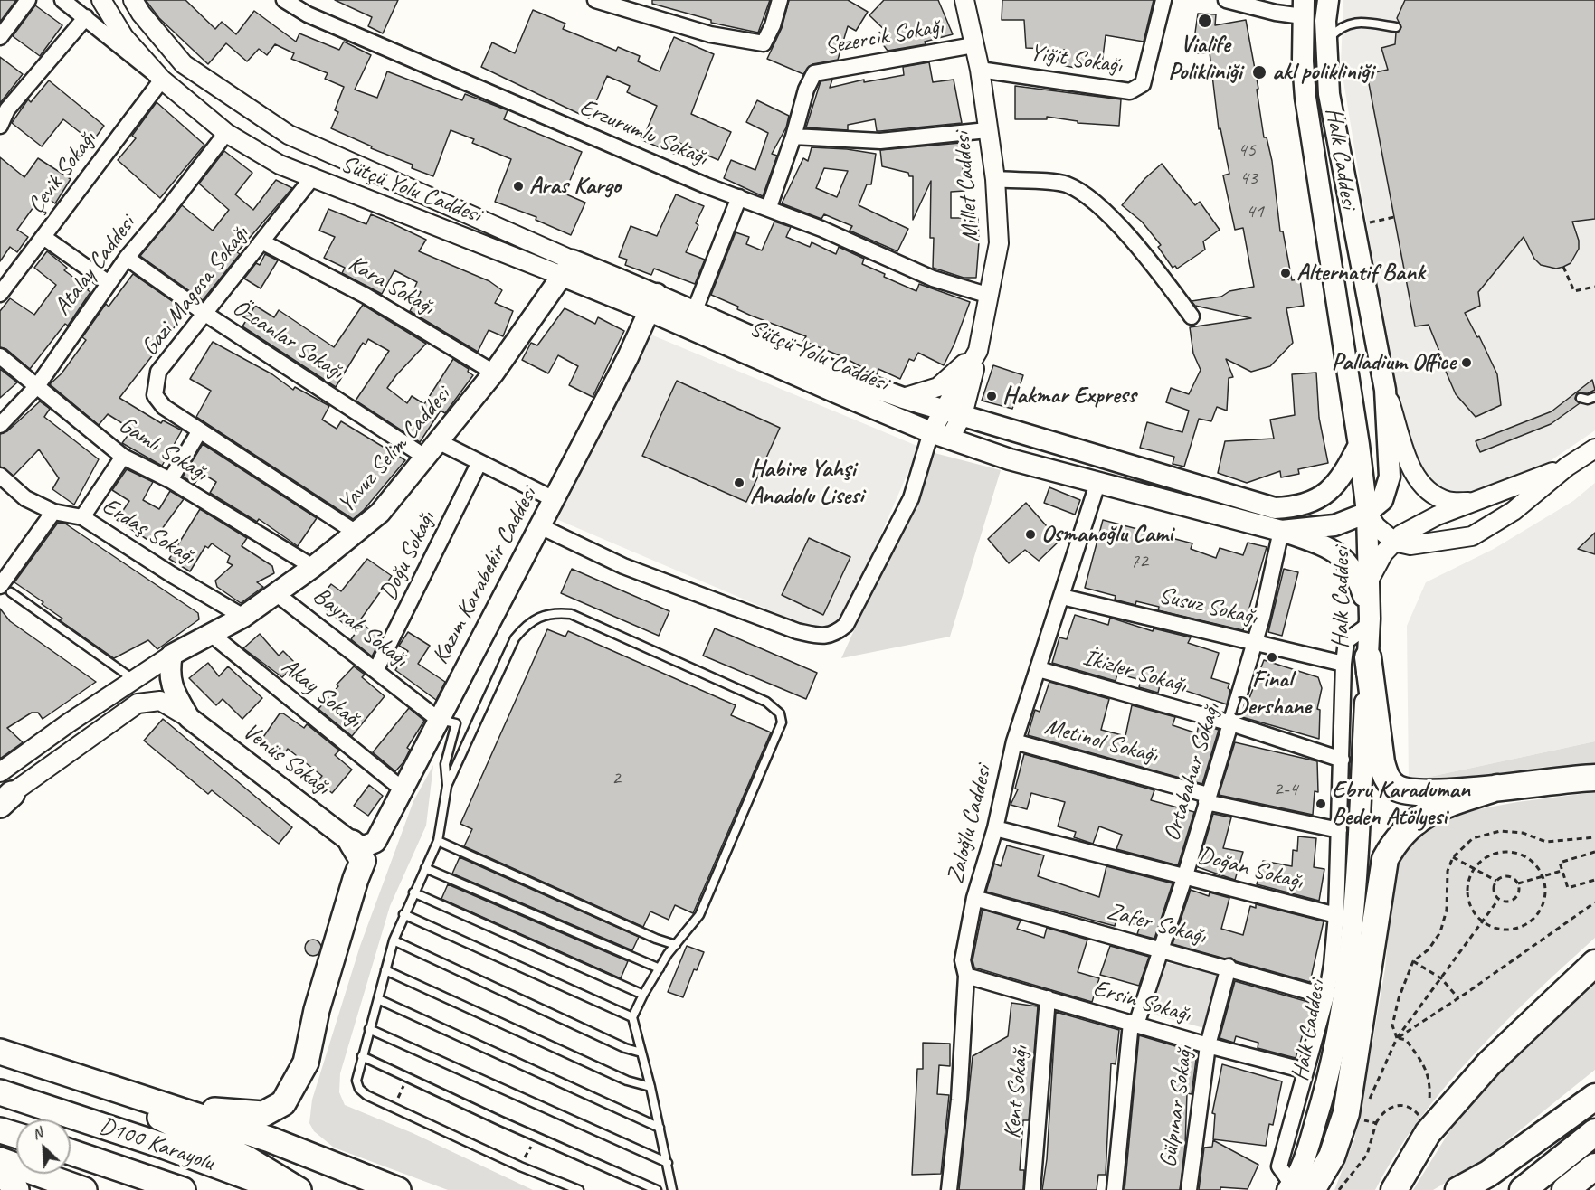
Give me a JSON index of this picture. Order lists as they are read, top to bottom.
{
  "streets": {
    "highway": ["D100 Karayolu"],
    "main road": [
      "Halk Caddesi",
      "Sütçü Yolu Caddesi",
      "Yavuz Selim Caddesi",
      "Kazım Karabekir Caddesi",
      "Venüs Sokağı"
    ],
    "street": [
      "Sezercik Sokağı",
      "Yiğit Sokağı",
      "Erzurumlu Sokağı",
      "Çevik Sokağı",
      "Millet Caddesi",
      "Atalay Caddesi",
      "Kara Sokağı",
      "Gazi Magosa Sokağı",
      "Özcanlar Sokağı",
      "Gamlı Sokağı",
      "Erdaş Sokağı",
      "Doğu Sokağı",
      "Susuz Sokağı",
      "Bayrak Sokağı",
      "İkizler Sokağı",
      "Akay Sokağı",
      "Metinol Sokağı",
      "Ortabahar Sokağı",
      "Zaloğlu Caddesi",
      "Doğan Sokağı",
      "Zafer Sokağı",
      "Ersin Sokağı",
      "Kent Sokağı",
      "Gülpınar Sokağı"
    ]
  },
  "crossings": [
    ["Sezercik Sokağı", "Erzurumlu Sokağı"],
    ["Sezercik Sokağı", "Millet Caddesi"],
    ["Yiğit Sokağı", "Millet Caddesi"],
    ["Erzurumlu Sokağı", "Millet Caddesi"],
    ["Halk Caddesi", "Sütçü Yolu Caddesi"],
    ["Çevik Sokağı", "Sütçü Yolu Caddesi"],
    ["Millet Caddesi", "Sütçü Yolu Caddesi"],
    ["Sütçü Yolu Caddesi", "Atalay Caddesi"],
    ["Sütçü Yolu Caddesi", "Gazi Magosa Sokağı"],
    ["Sütçü Yolu Caddesi", "Yavuz Selim Caddesi"],
    ["Sütçü Yolu Caddesi", "Kazım Karabekir Caddesi"],
    ["Sütçü Yolu Caddesi", "Ortabahar Sokağı"],
    ["Sütçü Yolu Caddesi", "Zaloğlu Caddesi"],
    ["Atalay Caddesi", "Özcanlar Sokağı"],
    ["Atalay Caddesi", "Gamlı Sokağı"],
    ["Kara Sokağı", "Gazi Magosa Sokağı"],
    ["Kara Sokağı", "Yavuz Selim Caddesi"],
    ["Gazi Magosa Sokağı", "Özcanlar Sokağı"],
    ["Gazi Magosa Sokağı", "Yavuz Selim Caddesi"],
    ["Özcanlar Sokağı", "Yavuz Selim Caddesi"],
    ["Gamlı Sokağı", "Yavuz Selim Caddesi"],
    ["Yavuz Selim Caddesi", "Erdaş Sokağı"],
    ["Yavuz Selim Caddesi", "Bayrak Sokağı"],
    ["Yavuz Selim Caddesi", "Akay Sokağı"],
    ["Doğu Sokağı", "Bayrak Sokağı"],
    ["Kazım Karabekir Caddesi", "Bayrak Sokağı"],
    ["Kazım Karabekir Caddesi", "Akay Sokağı"],
    ["Kazım Karabekir Caddesi", "Venüs Sokağı"],
    ["Susuz Sokağı", "Ortabahar Sokağı"],
    ["Susuz Sokağı", "Zaloğlu Caddesi"],
    ["İkizler Sokağı", "Ortabahar Sokağı"],
    ["İkizler Sokağı", "Zaloğlu Caddesi"],
    ["Metinol Sokağı", "Ortabahar Sokağı"],
    ["Metinol Sokağı", "Zaloğlu Caddesi"],
    ["Ortabahar Sokağı", "Doğan Sokağı"],
    ["Ortabahar Sokağı", "Zafer Sokağı"],
    ["Ortabahar Sokağı", "Ersin Sokağı"],
    ["Zaloğlu Caddesi", "Doğan Sokağı"],
    ["Zaloğlu Caddesi", "Zafer Sokağı"],
    ["Zaloğlu Caddesi", "Ersin Sokağı"],
    ["Zafer Sokağı", "Gülpınar Sokağı"],
    ["Ersin Sokağı", "Kent Sokağı"],
    ["Ersin Sokağı", "Gülpınar Sokağı"]
  ],
  "places": [
    "Vialife Polikliniği",
    "akl polikliniği",
    "Aras Kargo",
    "Alternatif Bank",
    "Palladium Office",
    "Hakmar Express",
    "Habire Yahşi Anadolu Lisesi",
    "Osmanoğlu Cami",
    "Final Dershane",
    "Ebru Karaduman Beden Atölyesi"
  ],
  "house_numbers": [
    "45",
    "43",
    "41",
    "72",
    "2",
    "2-4"
  ],
  "north": "top left"
}
